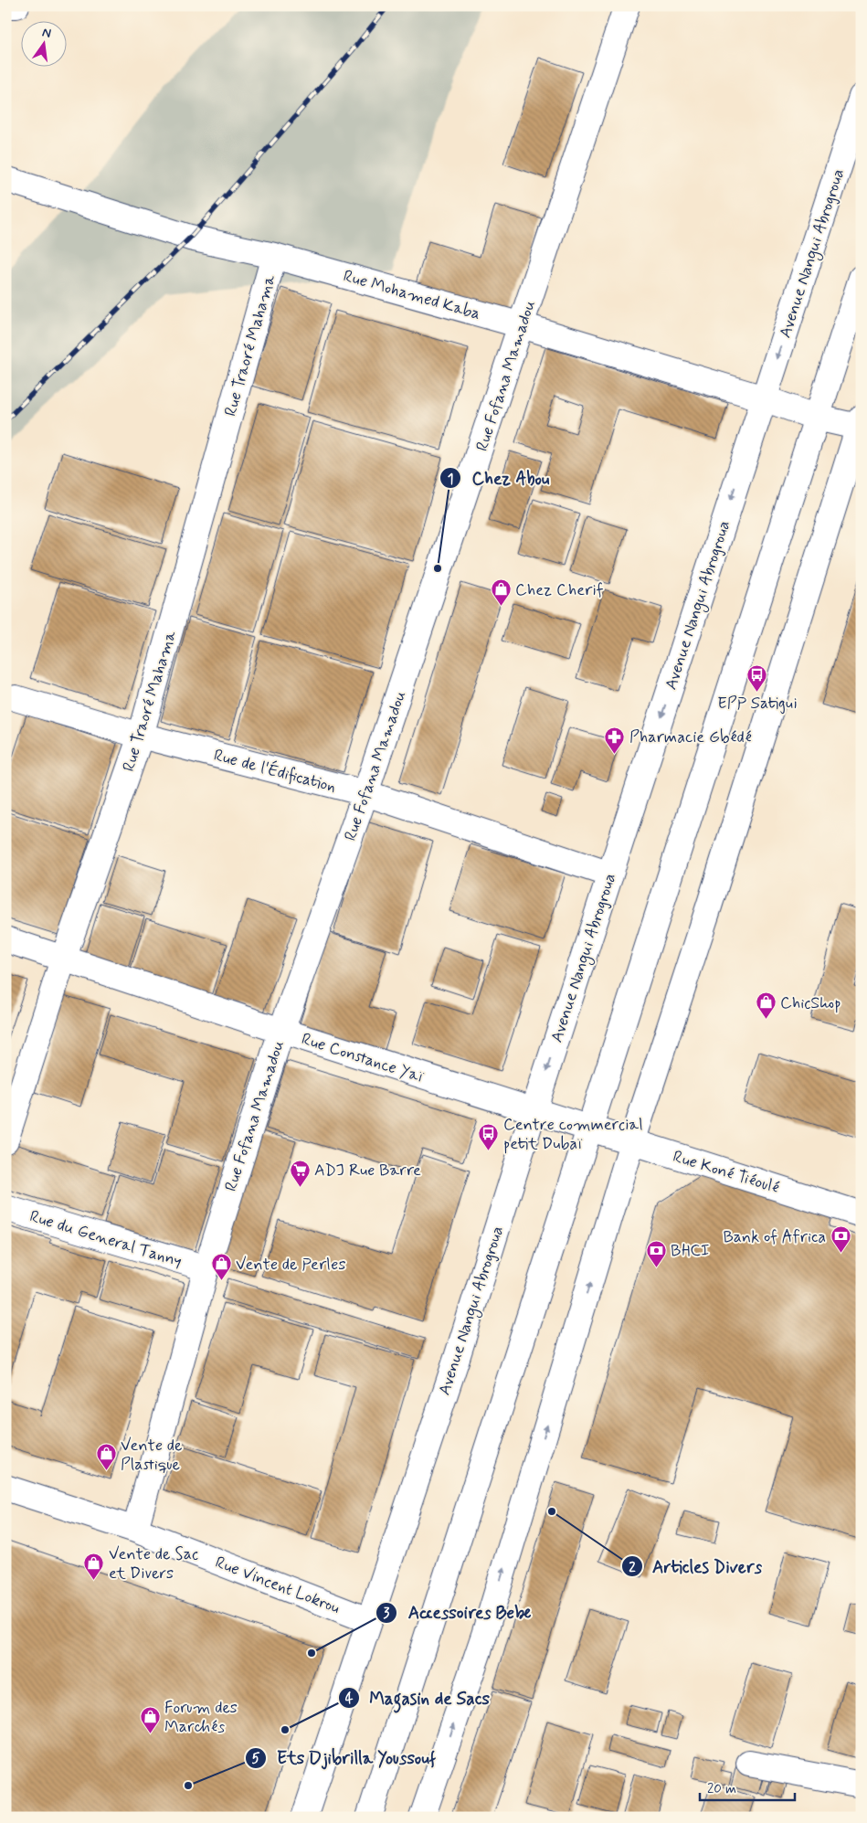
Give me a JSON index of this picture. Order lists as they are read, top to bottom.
{
  "streets": {
    "street": [
      "Avenue Nangui Abrogroua",
      "Rue Mohamed Kaba",
      "Rue Traoré Mahama",
      "Rue Fofana Mamadou",
      "Rue de l'Édification",
      "Rue Constance Yaï",
      "Rue Koné Tiéoulé",
      "Rue du General Tanny",
      "Rue Vincent Lokrou"
    ]
  },
  "crossings": [
    ["Avenue Nangui Abrogroua", "Rue Mohamed Kaba"],
    ["Avenue Nangui Abrogroua", "Rue de l'Édification"],
    ["Avenue Nangui Abrogroua", "Rue Constance Yaï"],
    ["Avenue Nangui Abrogroua", "Rue Vincent Lokrou"],
    ["Rue Mohamed Kaba", "Rue Traoré Mahama"],
    ["Rue Mohamed Kaba", "Rue Fofana Mamadou"],
    ["Rue Traoré Mahama", "Rue de l'Édification"],
    ["Rue Traoré Mahama", "Rue Constance Yaï"],
    ["Rue Fofana Mamadou", "Rue de l'Édification"],
    ["Rue Fofana Mamadou", "Rue Constance Yaï"],
    ["Rue Fofana Mamadou", "Rue du General Tanny"],
    ["Rue Fofana Mamadou", "Rue Vincent Lokrou"],
    ["Rue Constance Yaï", "Rue Koné Tiéoulé"]
  ],
  "places": {
    "other": [
      "Chez Abou",
      "Articles Divers",
      "Accessoires Bebe",
      "Magasin de Sacs",
      "Ets Djibrilla Youssouf"
    ],
    "shop": [
      "Chez Cherif",
      "ChicShop",
      "Vente de Perles",
      "Vente de Plastique",
      "Vente de Sac et Divers",
      "Forum des Marchés"
    ],
    "bus stop": ["EPP Satigui", "Centre commercial petit Dubaï"],
    "pharmacy": ["Pharmacie Gbédé"],
    "supermarket": ["ADJ Rue Barre"],
    "bank": ["Bank of Africa", "BHCI"]
  },
  "scale_bar": "20 m",
  "north": "top"
}
